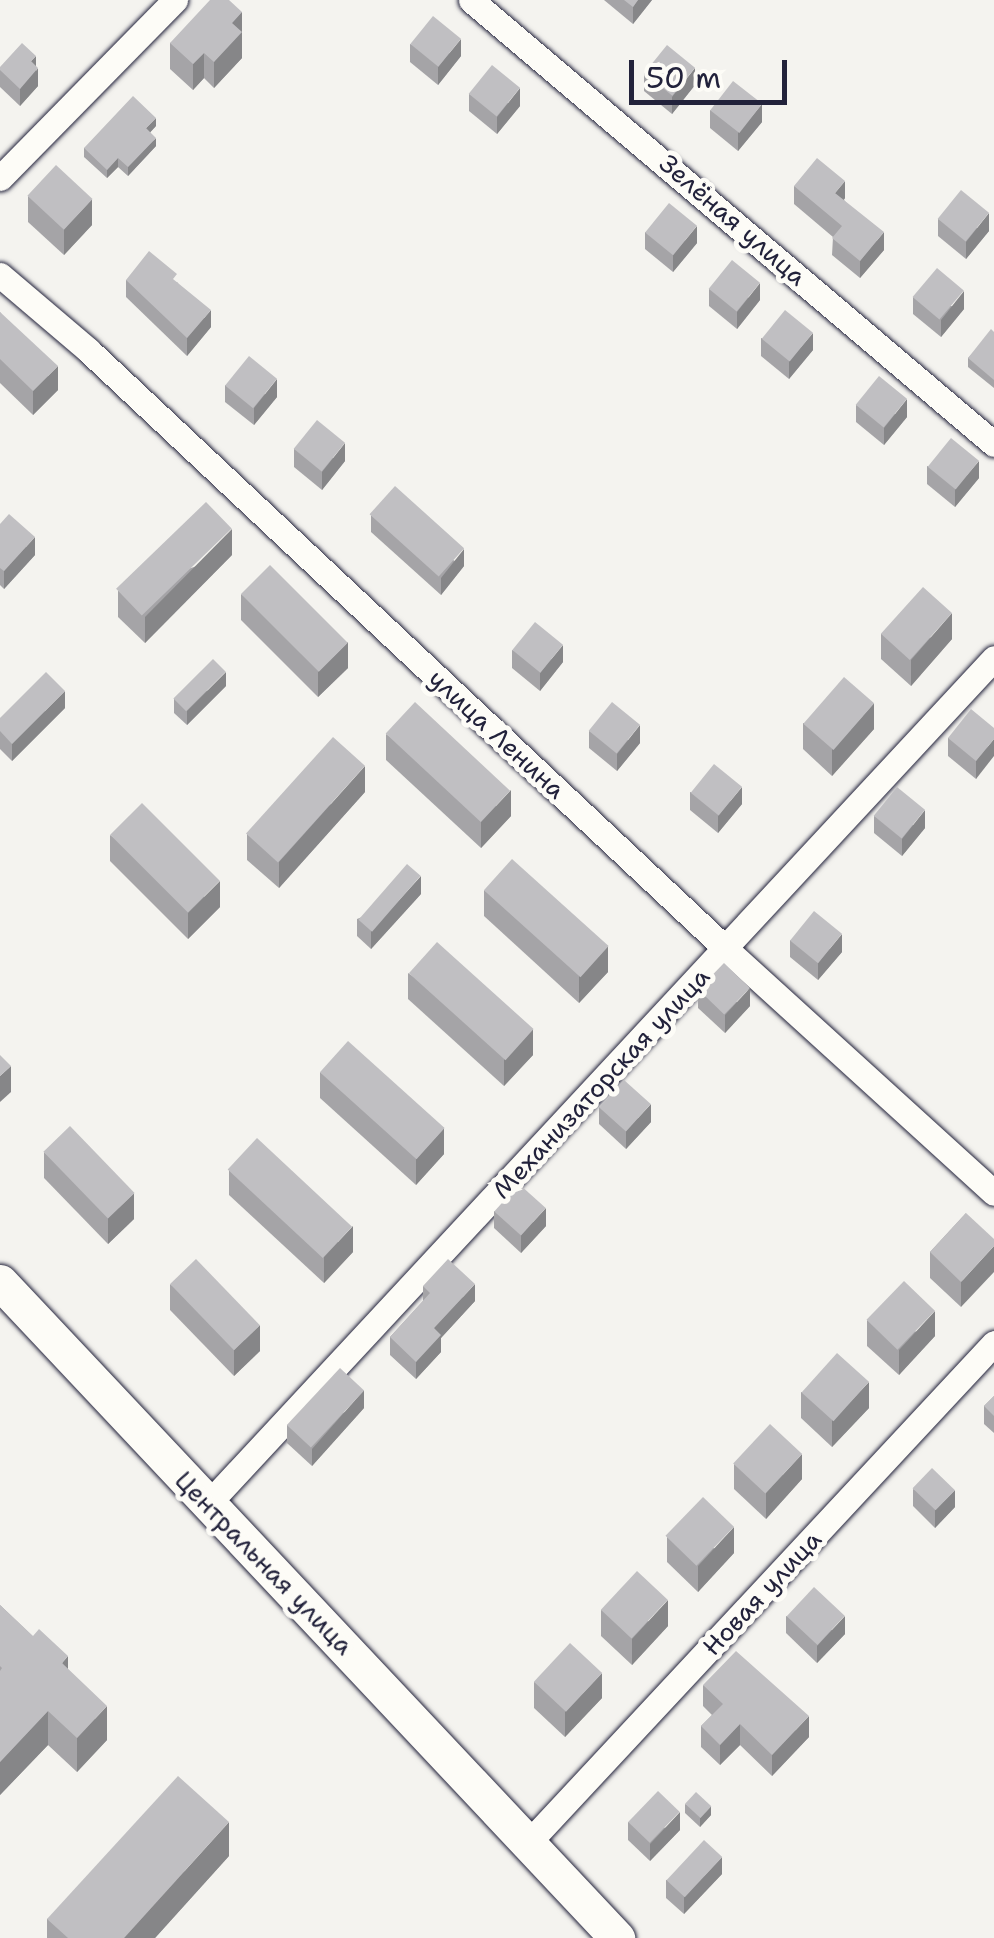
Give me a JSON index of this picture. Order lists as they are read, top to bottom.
{
  "streets": {
    "street": [
      "Зелёная улица",
      "улица Ленина",
      "Механизаторская улица",
      "Центральная улица",
      "Новая улица"
    ]
  },
  "crossings": [
    ["улица Ленина", "Механизаторская улица"],
    ["Механизаторская улица", "Центральная улица"],
    ["Центральная улица", "Новая улица"]
  ],
  "scale_bar": "50 m"
}
